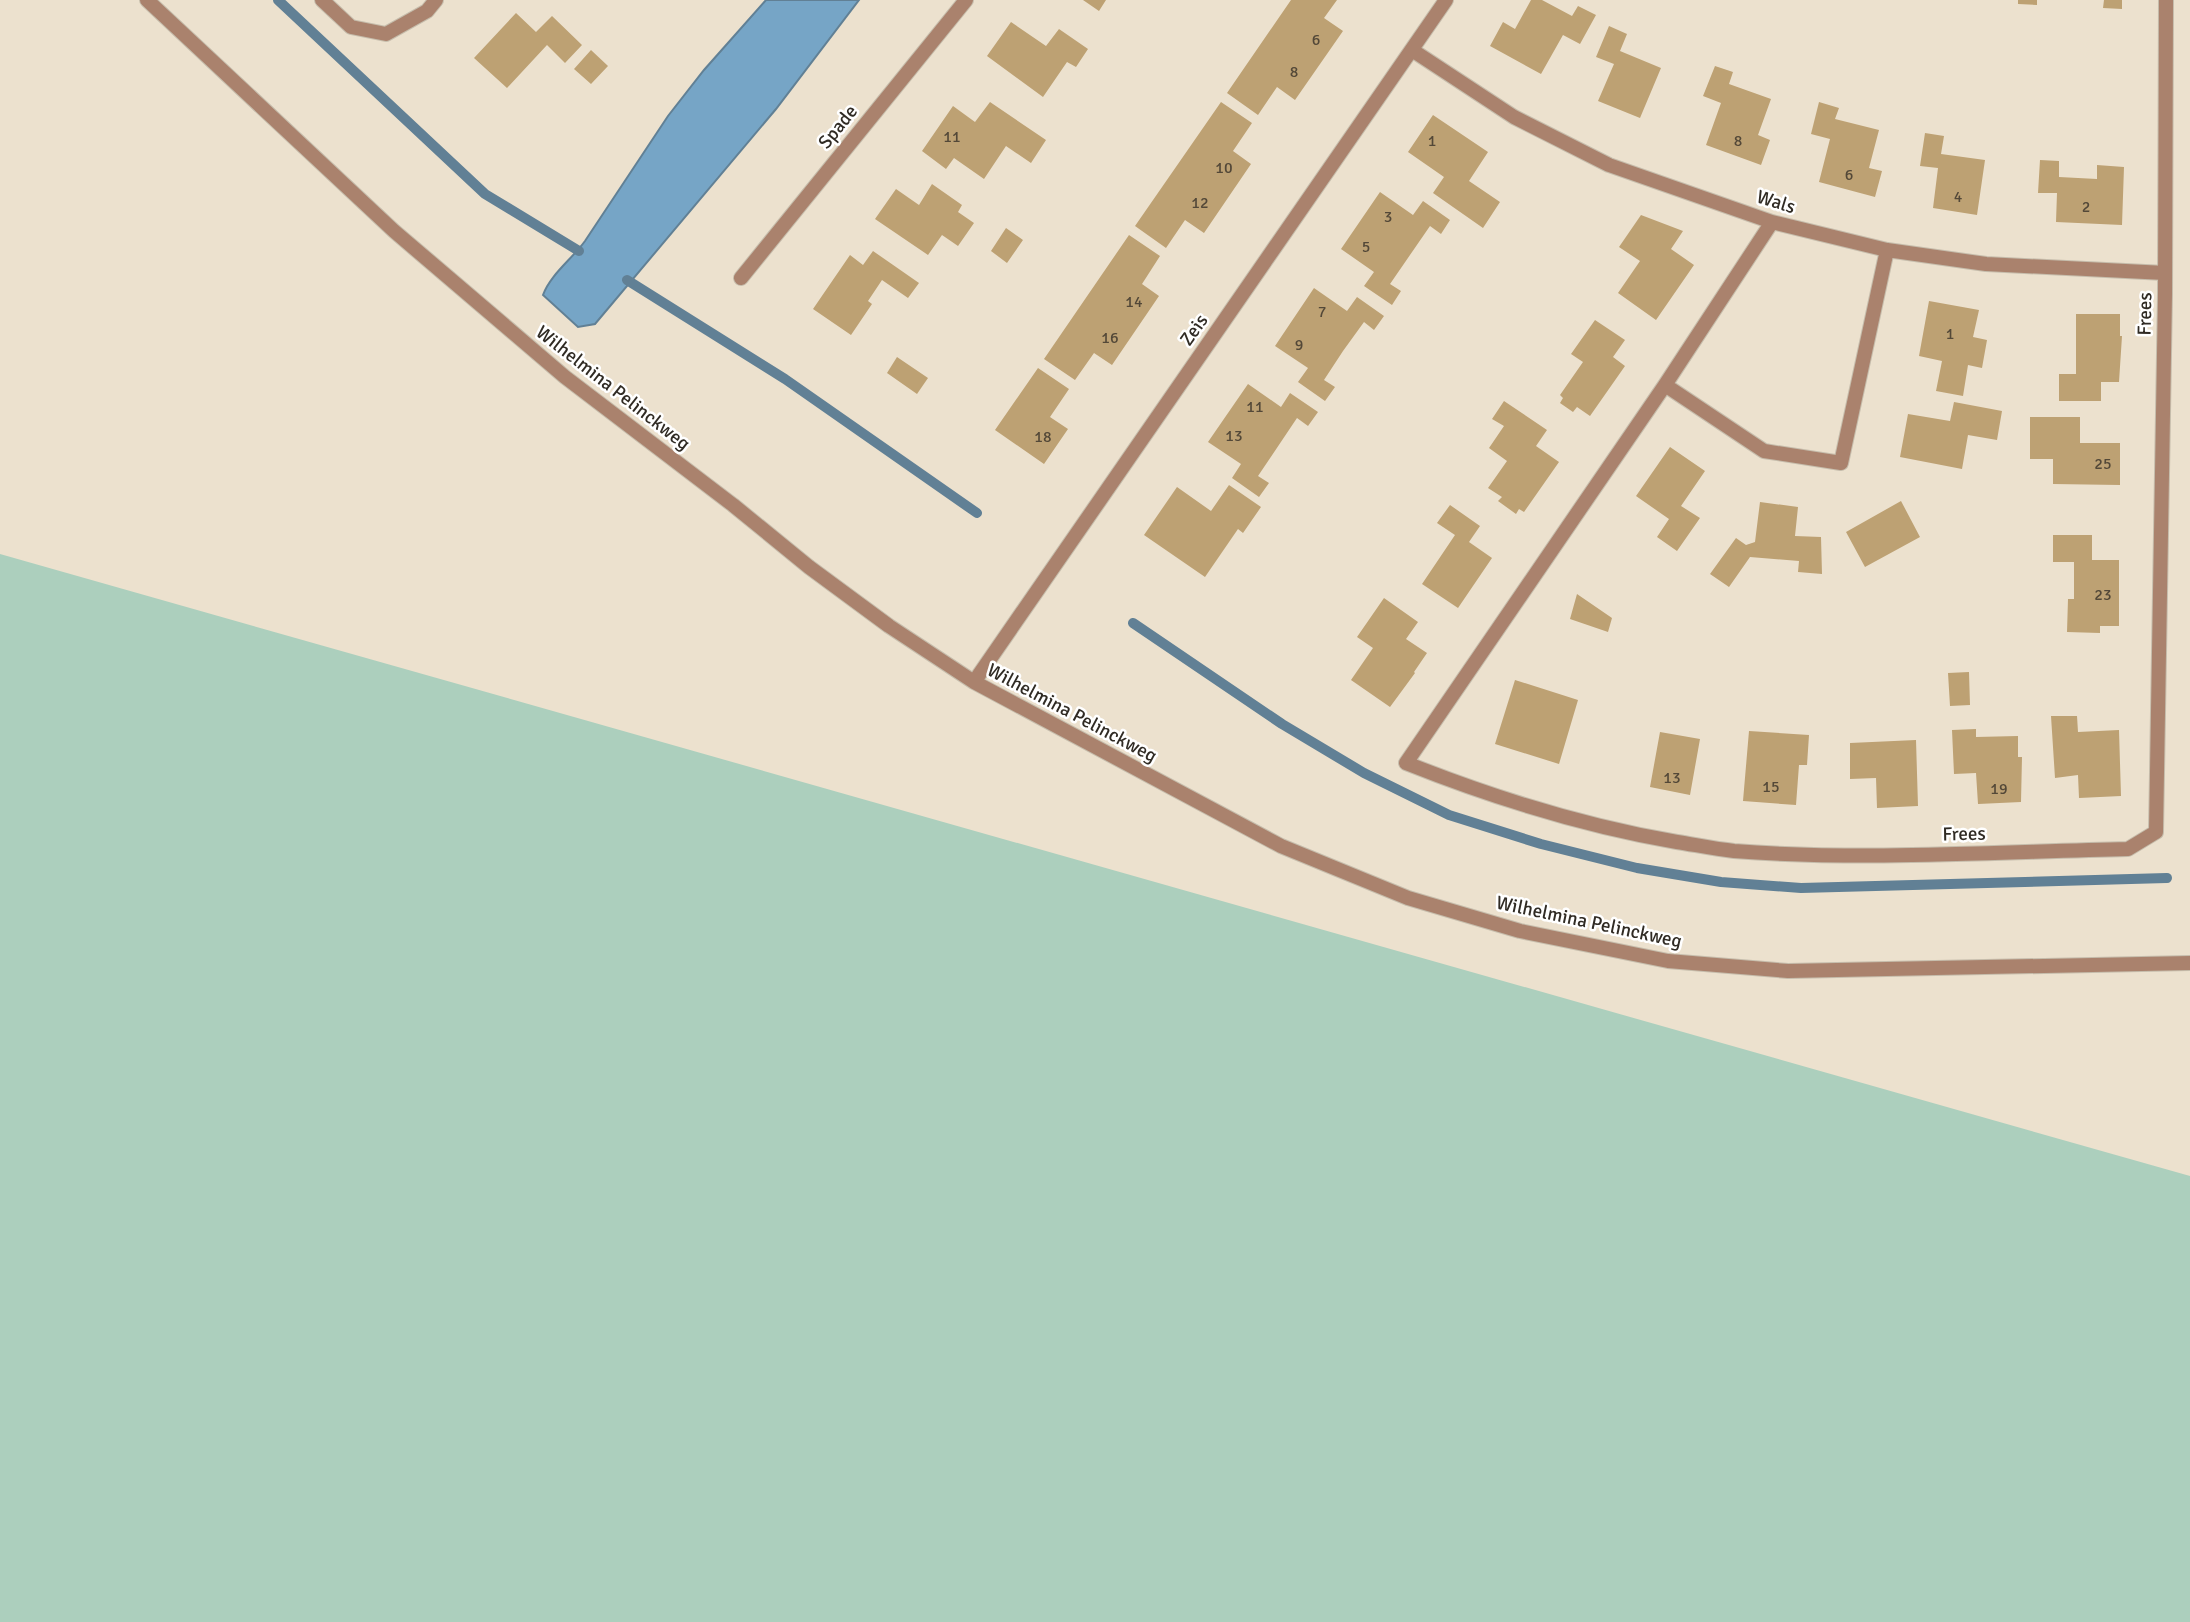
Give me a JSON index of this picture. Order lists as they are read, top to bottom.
{
  "streets": {
    "street": [
      "Spade",
      "Wals",
      "Frees",
      "Zeis",
      "Wilhelmina Pelinckweg"
    ]
  },
  "crossings": [
    ["Wals", "Frees"],
    ["Wals", "Zeis"],
    ["Zeis", "Wilhelmina Pelinckweg"]
  ],
  "house_numbers": [
    "6",
    "8",
    "11",
    "1",
    "8",
    "10",
    "6",
    "4",
    "12",
    "2",
    "3",
    "5",
    "14",
    "7",
    "1",
    "16",
    "9",
    "11",
    "13",
    "18",
    "25",
    "23",
    "13",
    "15",
    "19"
  ]
}
